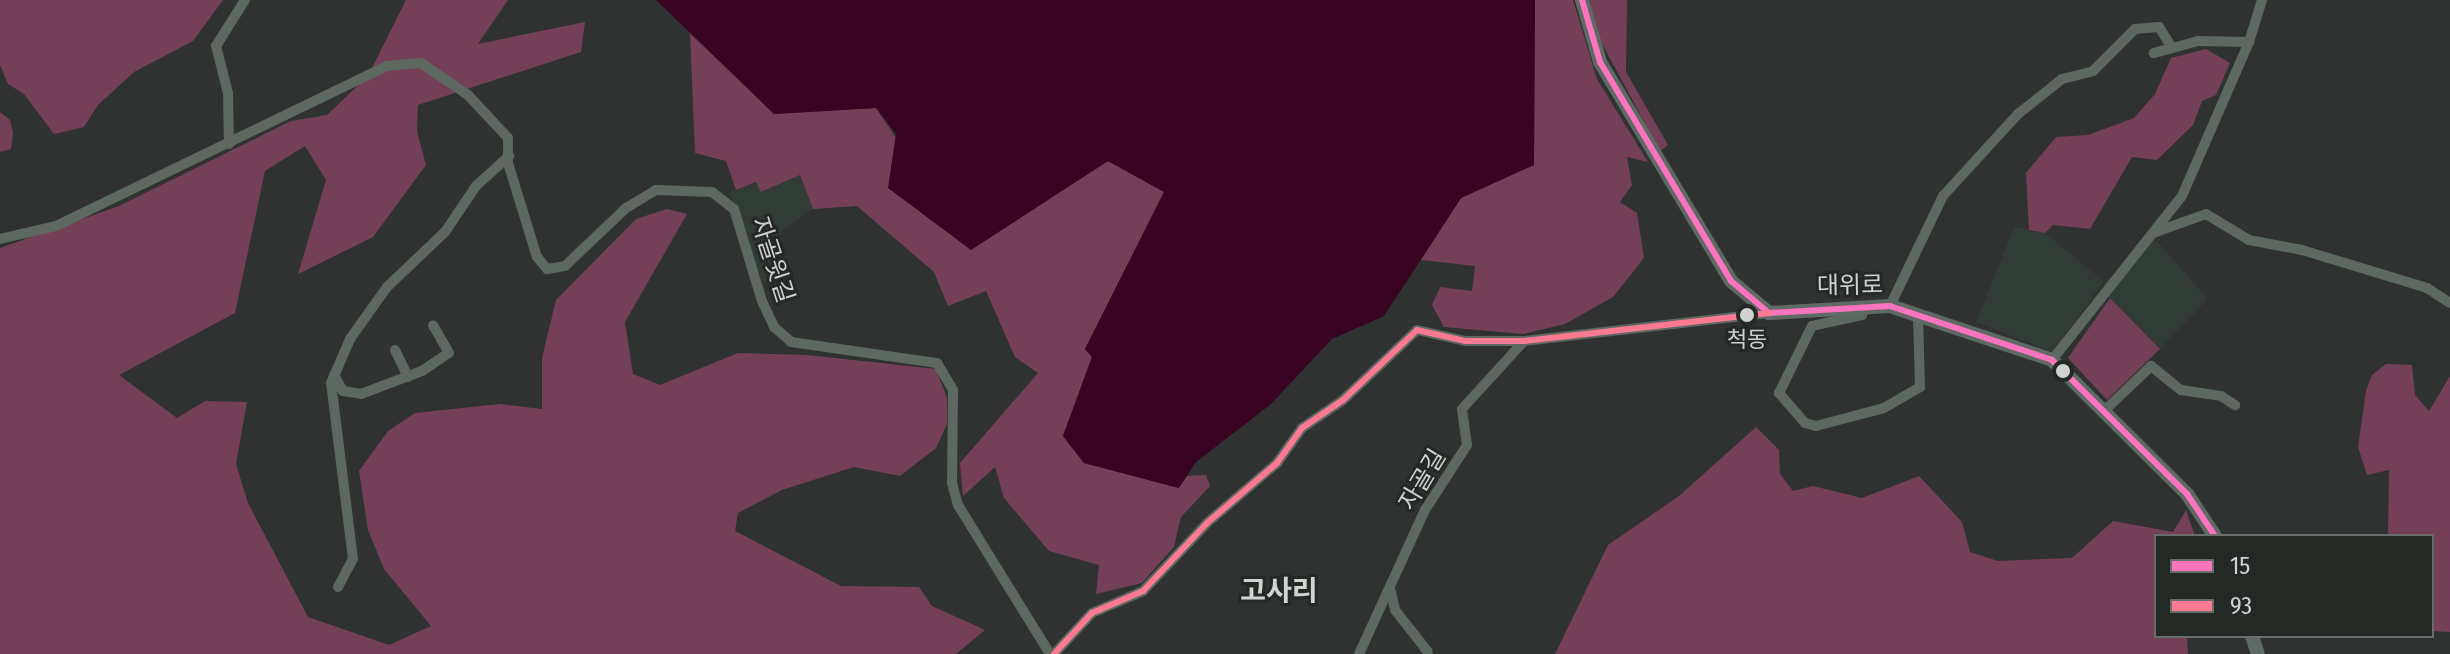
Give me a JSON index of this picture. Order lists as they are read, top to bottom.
{
  "streets": {
    "main road": ["대위로"],
    "street": ["자골윗길", "자골길"]
  },
  "districts": ["고사리"],
  "places": ["척동"],
  "lines": ["transit line 15", "transit line 93"],
  "legend": ["15", "93"]
}
